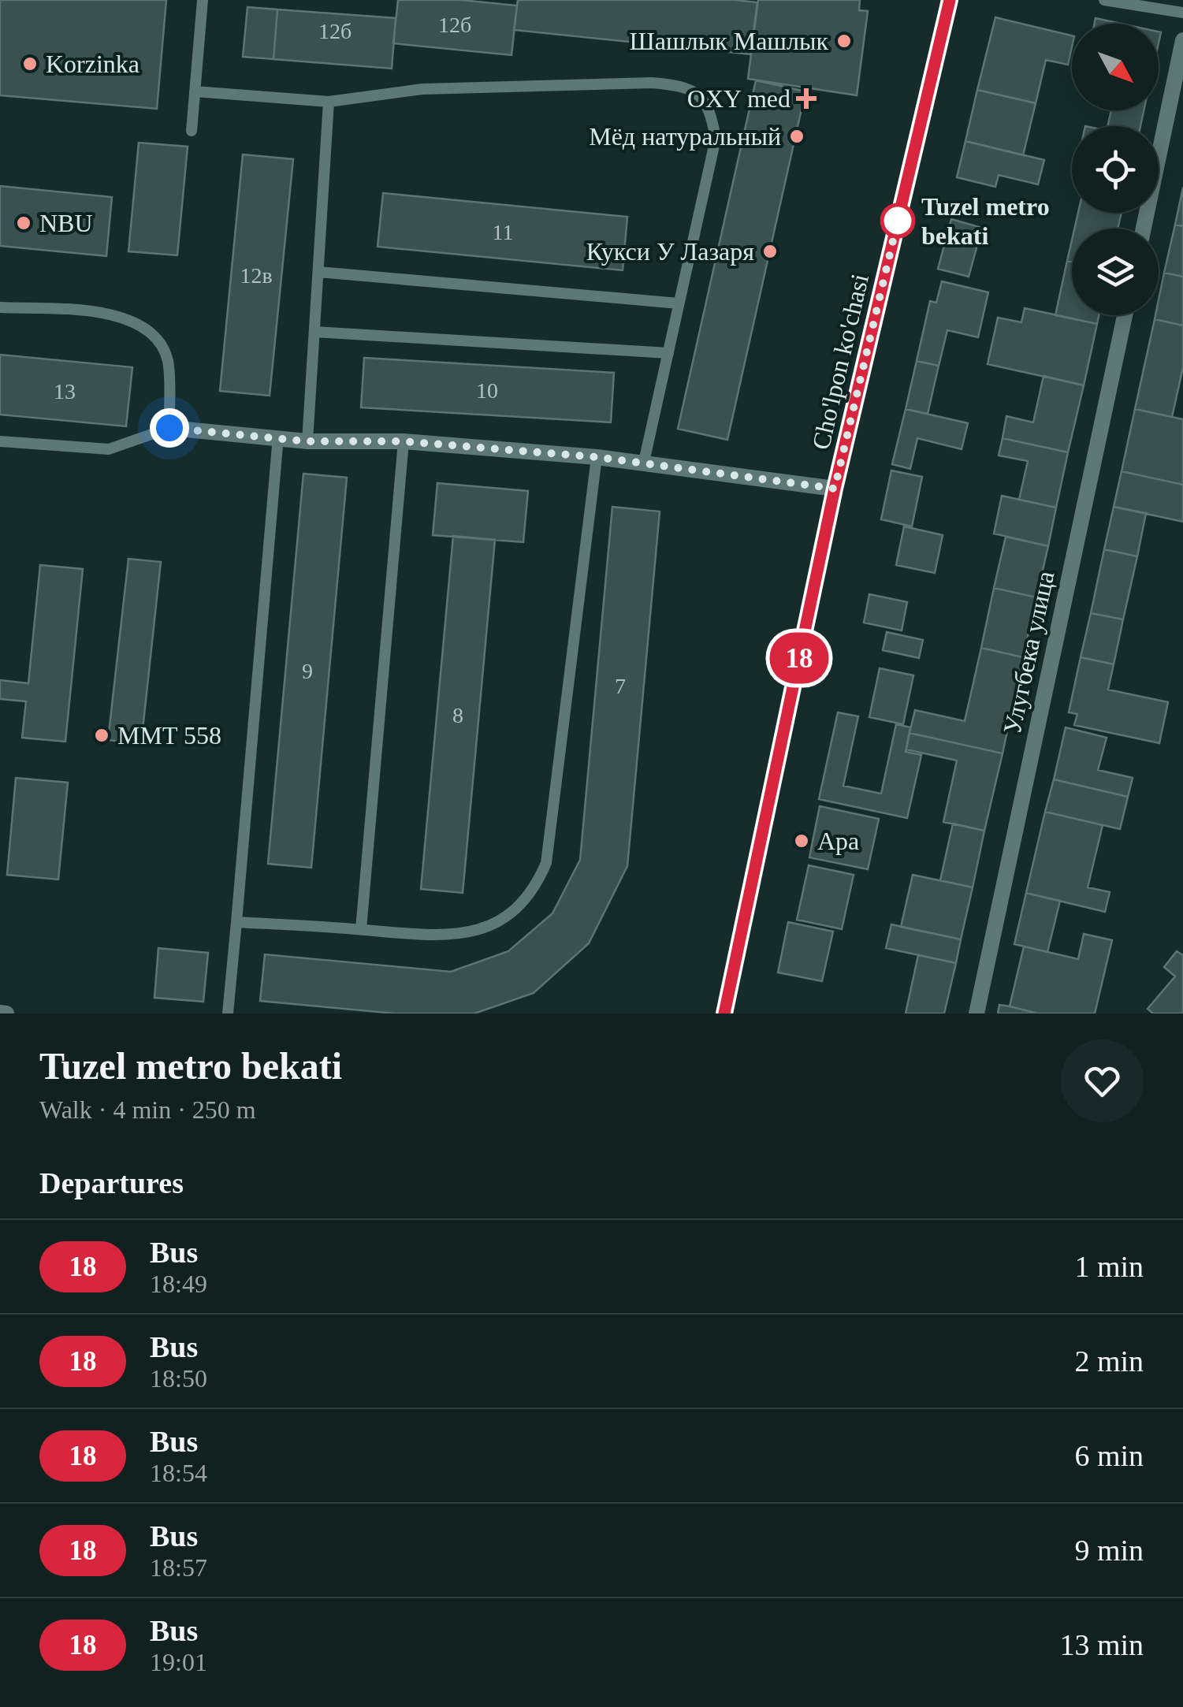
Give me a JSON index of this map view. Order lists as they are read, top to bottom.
{
  "streets": {
    "main road": ["Cho'lpon ko'chasi"],
    "street": ["Улугбека улица"]
  },
  "places": {
    "other": [
      "Шашлык Машлык",
      "Korzinka",
      "Мёд натуральный",
      "Tuzel metro bekati",
      "NBU",
      "Кукси У Лазаря",
      "MMT 558",
      "Ара"
    ],
    "health": ["OXY med"]
  },
  "lines": ["bus line 18"],
  "house_numbers": [
    "12б",
    "12б",
    "11",
    "12в",
    "10",
    "13",
    "9",
    "7",
    "8"
  ],
  "north": "bottom right",
  "page": {
    "on_map": "18",
    "heading": [
      ["Tuzel metro bekati", "Walk · 4 min · 250 m"],
      "Departures"
    ],
    "list": [
      {
        "mark": "18",
        "name": "Bus",
        "note": "18:49",
        "value": "1 min"
      },
      {
        "mark": "18",
        "name": "Bus",
        "note": "18:50",
        "value": "2 min"
      },
      {
        "mark": "18",
        "name": "Bus",
        "note": "18:54",
        "value": "6 min"
      },
      {
        "mark": "18",
        "name": "Bus",
        "note": "18:57",
        "value": "9 min"
      },
      {
        "mark": "18",
        "name": "Bus",
        "note": "19:01",
        "value": "13 min"
      }
    ]
  }
}
